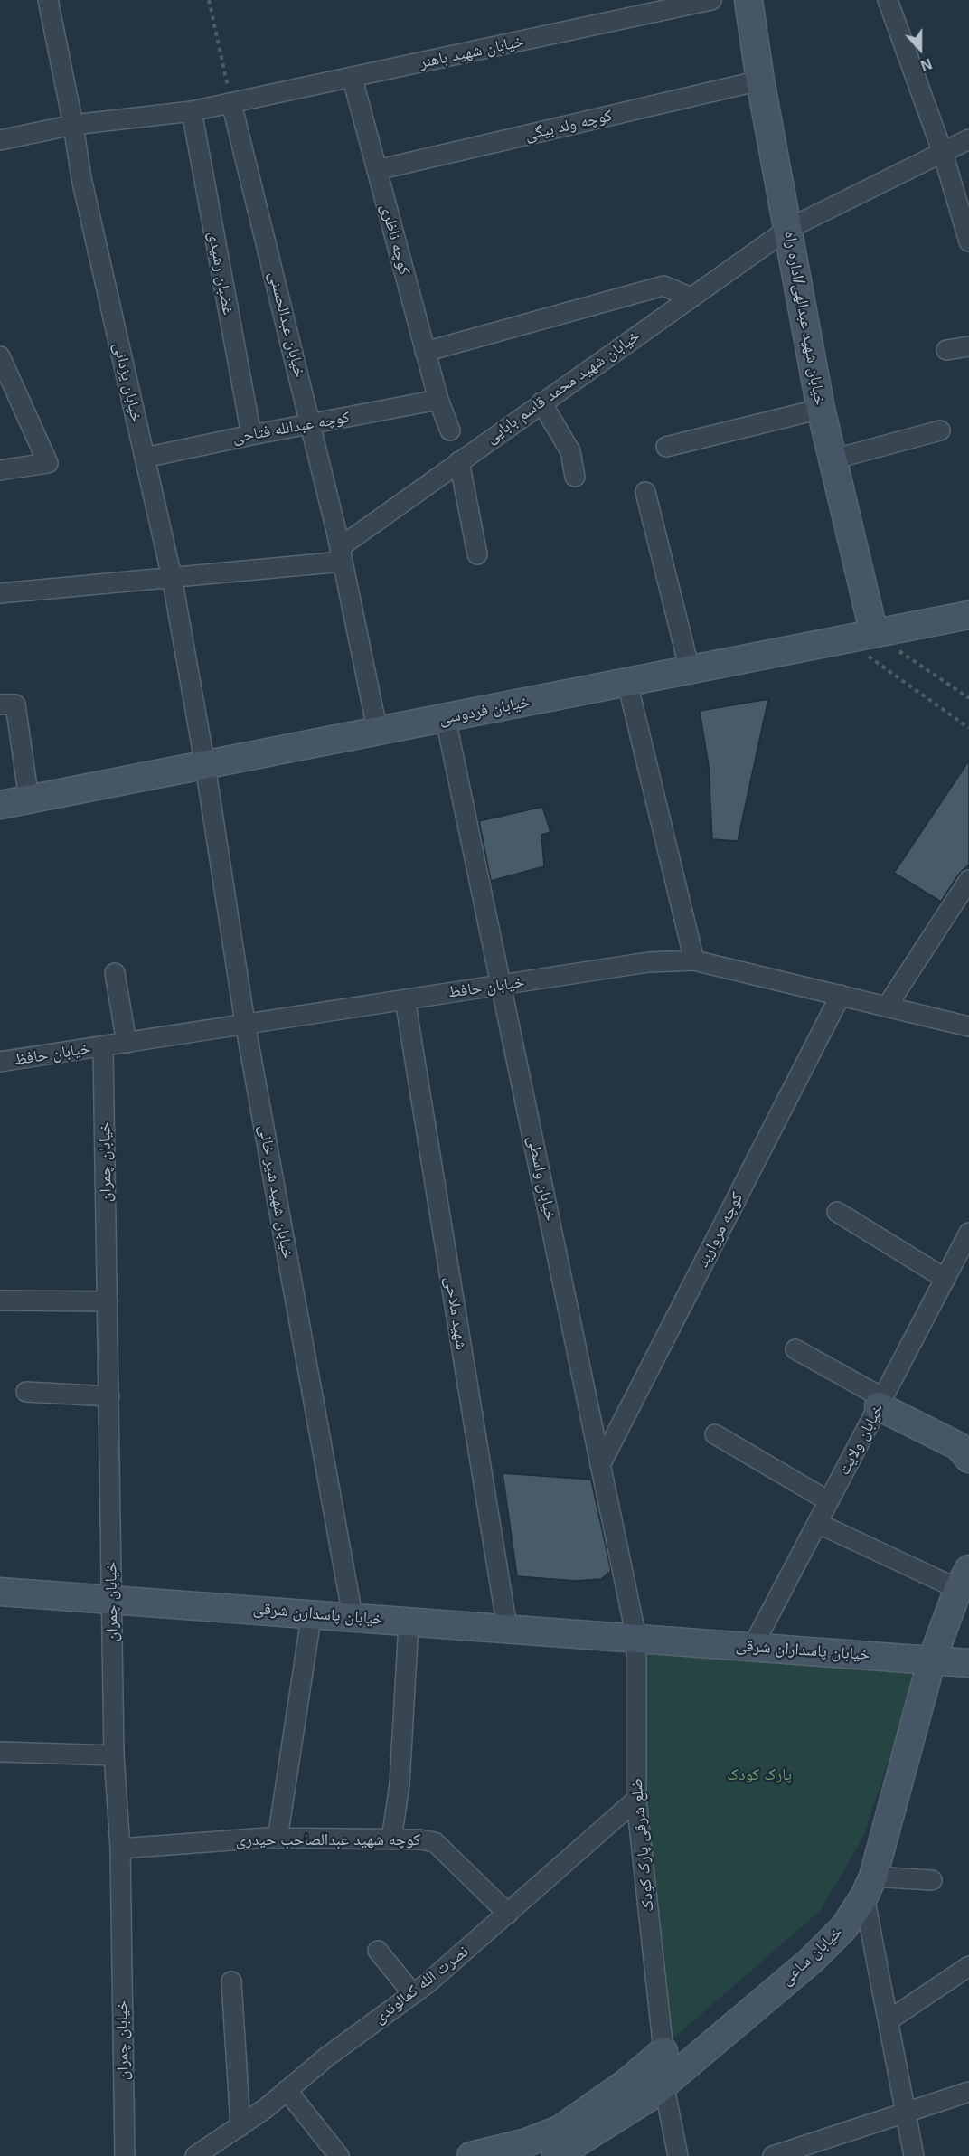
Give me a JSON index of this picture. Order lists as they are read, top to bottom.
{
  "streets": {
    "street": [
      "خیابان شهید باهنر",
      "کوچه ولد بیگی",
      "کوچه ناظری",
      "غضبان رشیدی",
      "خیابان شهید عبدالهی/اداره راه",
      "خیابان عبدالحسنی",
      "خیابان یزدانی",
      "خیابان شهید محمد قاسم بابایی",
      "کوچه عبدالله فتاحی",
      "خیابان فردوسی",
      "خیابان حافظ",
      "خیابان چمران",
      "خیابان واسطی",
      "خیابان شهید شیر خانی",
      "کوچه مروارید",
      "شهید ملاحی",
      "خیابان ولایت",
      "خیابان پاسدارن شرقی",
      "خیابان پاسداران شرقی",
      "کوچه شهید عبدالصاحب حیدری",
      "ضلع شرقی پارک کودک",
      "خیابان ساعی",
      "نصرت الله کمالوندی"
    ]
  },
  "crossings": [
    ["خیابان شهید باهنر", "کوچه ناظری"],
    ["خیابان شهید باهنر", "غضبان رشیدی"],
    ["خیابان شهید باهنر", "خیابان عبدالحسنی"],
    ["خیابان شهید باهنر", "خیابان یزدانی"],
    ["کوچه ولد بیگی", "کوچه ناظری"],
    ["کوچه ولد بیگی", "خیابان شهید عبدالهی/اداره راه"],
    ["کوچه ناظری", "کوچه عبدالله فتاحی"],
    ["غضبان رشیدی", "کوچه عبدالله فتاحی"],
    ["خیابان شهید عبدالهی/اداره راه", "خیابان شهید محمد قاسم بابایی"],
    ["خیابان شهید عبدالهی/اداره راه", "خیابان فردوسی"],
    ["خیابان عبدالحسنی", "خیابان شهید محمد قاسم بابایی"],
    ["خیابان عبدالحسنی", "کوچه عبدالله فتاحی"],
    ["خیابان عبدالحسنی", "خیابان فردوسی"],
    ["خیابان یزدانی", "کوچه عبدالله فتاحی"],
    ["خیابان یزدانی", "خیابان فردوسی"],
    ["خیابان یزدانی", "خیابان شهید شیر خانی"],
    ["خیابان فردوسی", "خیابان واسطی"],
    ["خیابان فردوسی", "خیابان شهید شیر خانی"],
    ["خیابان حافظ", "خیابان چمران"],
    ["خیابان حافظ", "خیابان واسطی"],
    ["خیابان حافظ", "خیابان شهید شیر خانی"],
    ["خیابان حافظ", "کوچه مروارید"],
    ["خیابان حافظ", "شهید ملاحی"],
    ["خیابان چمران", "خیابان پاسدارن شرقی"],
    ["خیابان چمران", "کوچه شهید عبدالصاحب حیدری"],
    ["خیابان واسطی", "کوچه مروارید"],
    ["خیابان واسطی", "خیابان پاسدارن شرقی"],
    ["خیابان واسطی", "خیابان پاسداران شرقی"],
    ["خیابان واسطی", "ضلع شرقی پارک کودک"],
    ["خیابان شهید شیر خانی", "خیابان پاسدارن شرقی"],
    ["شهید ملاحی", "خیابان پاسدارن شرقی"],
    ["خیابان ولایت", "خیابان پاسداران شرقی"],
    ["خیابان پاسدارن شرقی", "خیابان پاسداران شرقی"],
    ["خیابان پاسدارن شرقی", "ضلع شرقی پارک کودک"],
    ["خیابان پاسداران شرقی", "ضلع شرقی پارک کودک"],
    ["خیابان پاسداران شرقی", "خیابان ساعی"],
    ["کوچه شهید عبدالصاحب حیدری", "نصرت الله کمالوندی"],
    ["ضلع شرقی پارک کودک", "خیابان ساعی"],
    ["ضلع شرقی پارک کودک", "نصرت الله کمالوندی"]
  ],
  "parks": ["پارک کودک"],
  "north": "bottom"
}
